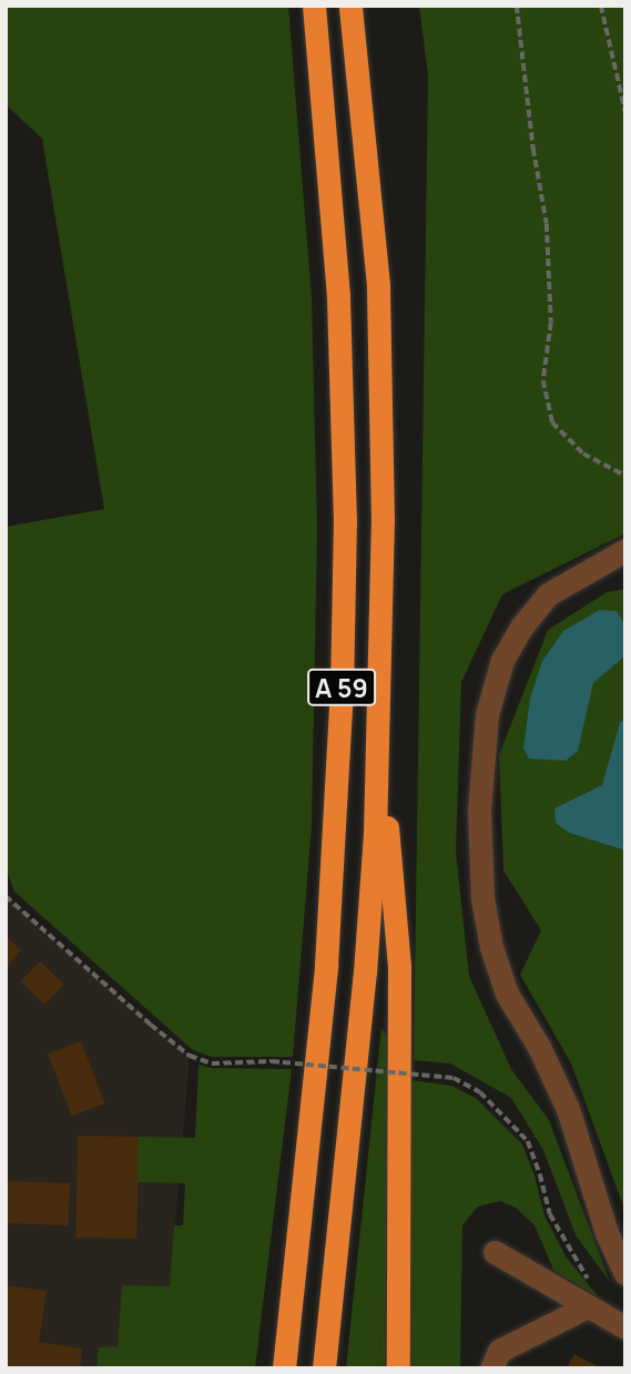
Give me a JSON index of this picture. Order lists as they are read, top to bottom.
{
  "streets": {
    "highway": ["A 59"]
  }
}
